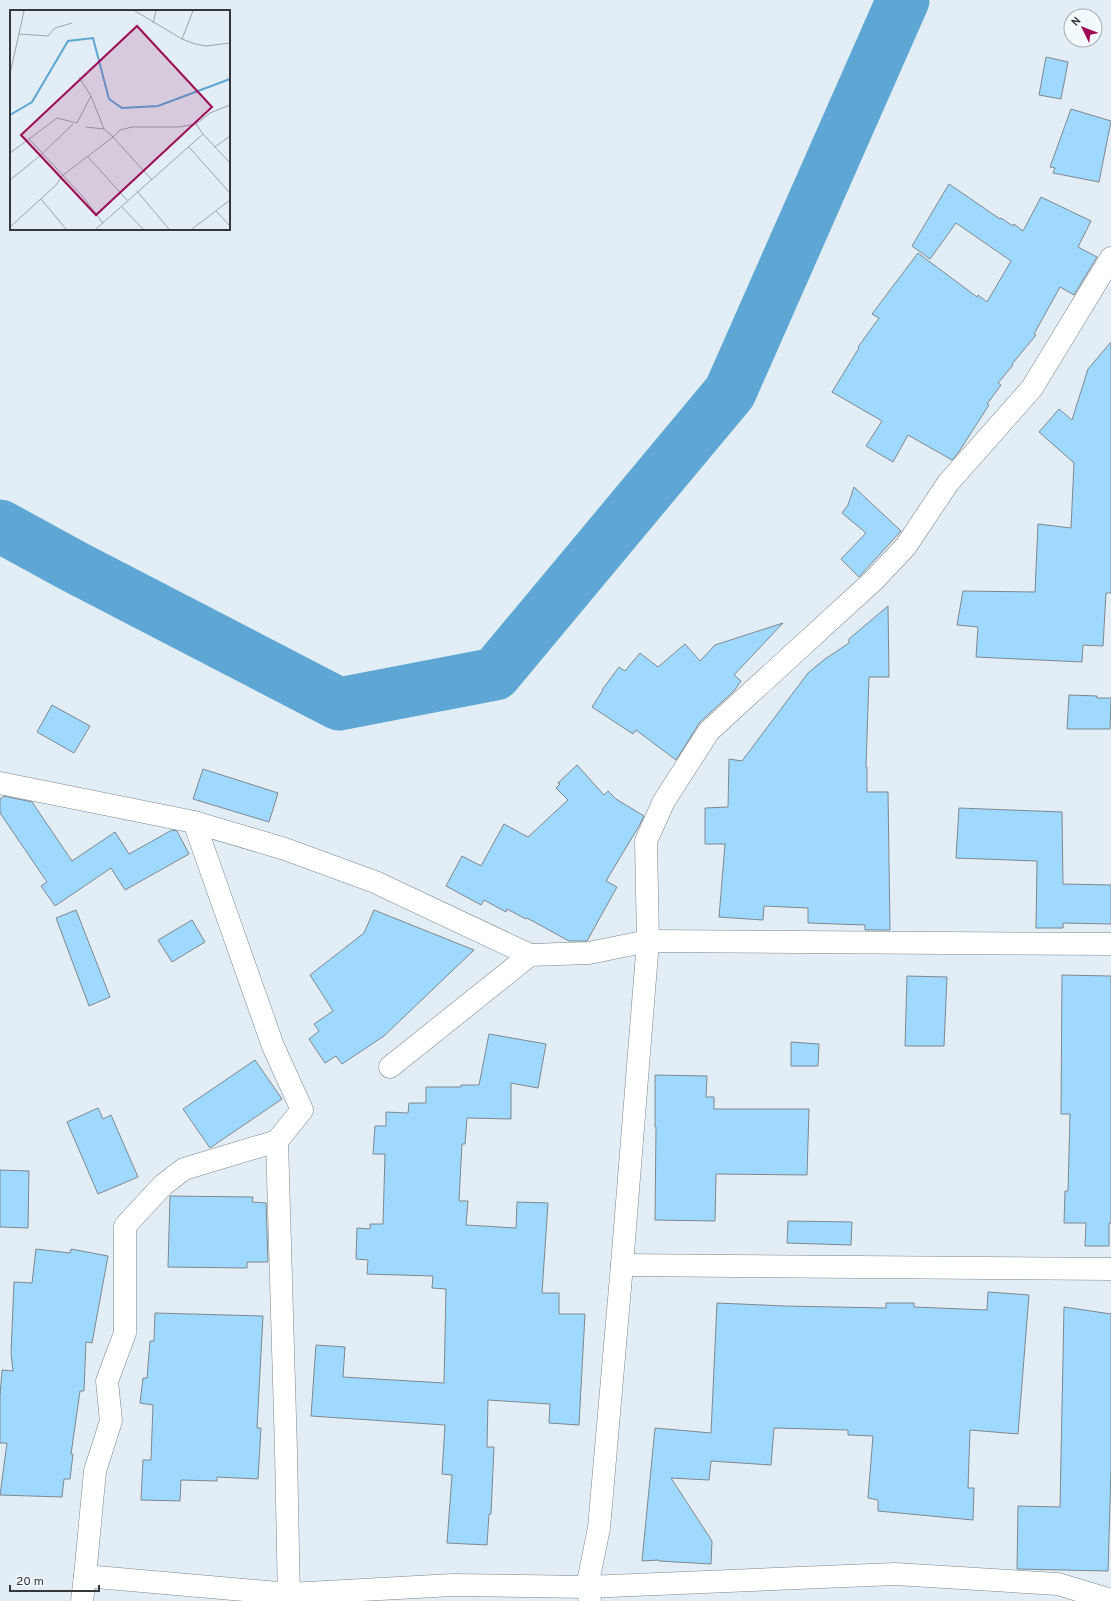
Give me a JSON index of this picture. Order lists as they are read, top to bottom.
{
  "scale_bar": "20 m",
  "north": "top left"
}
